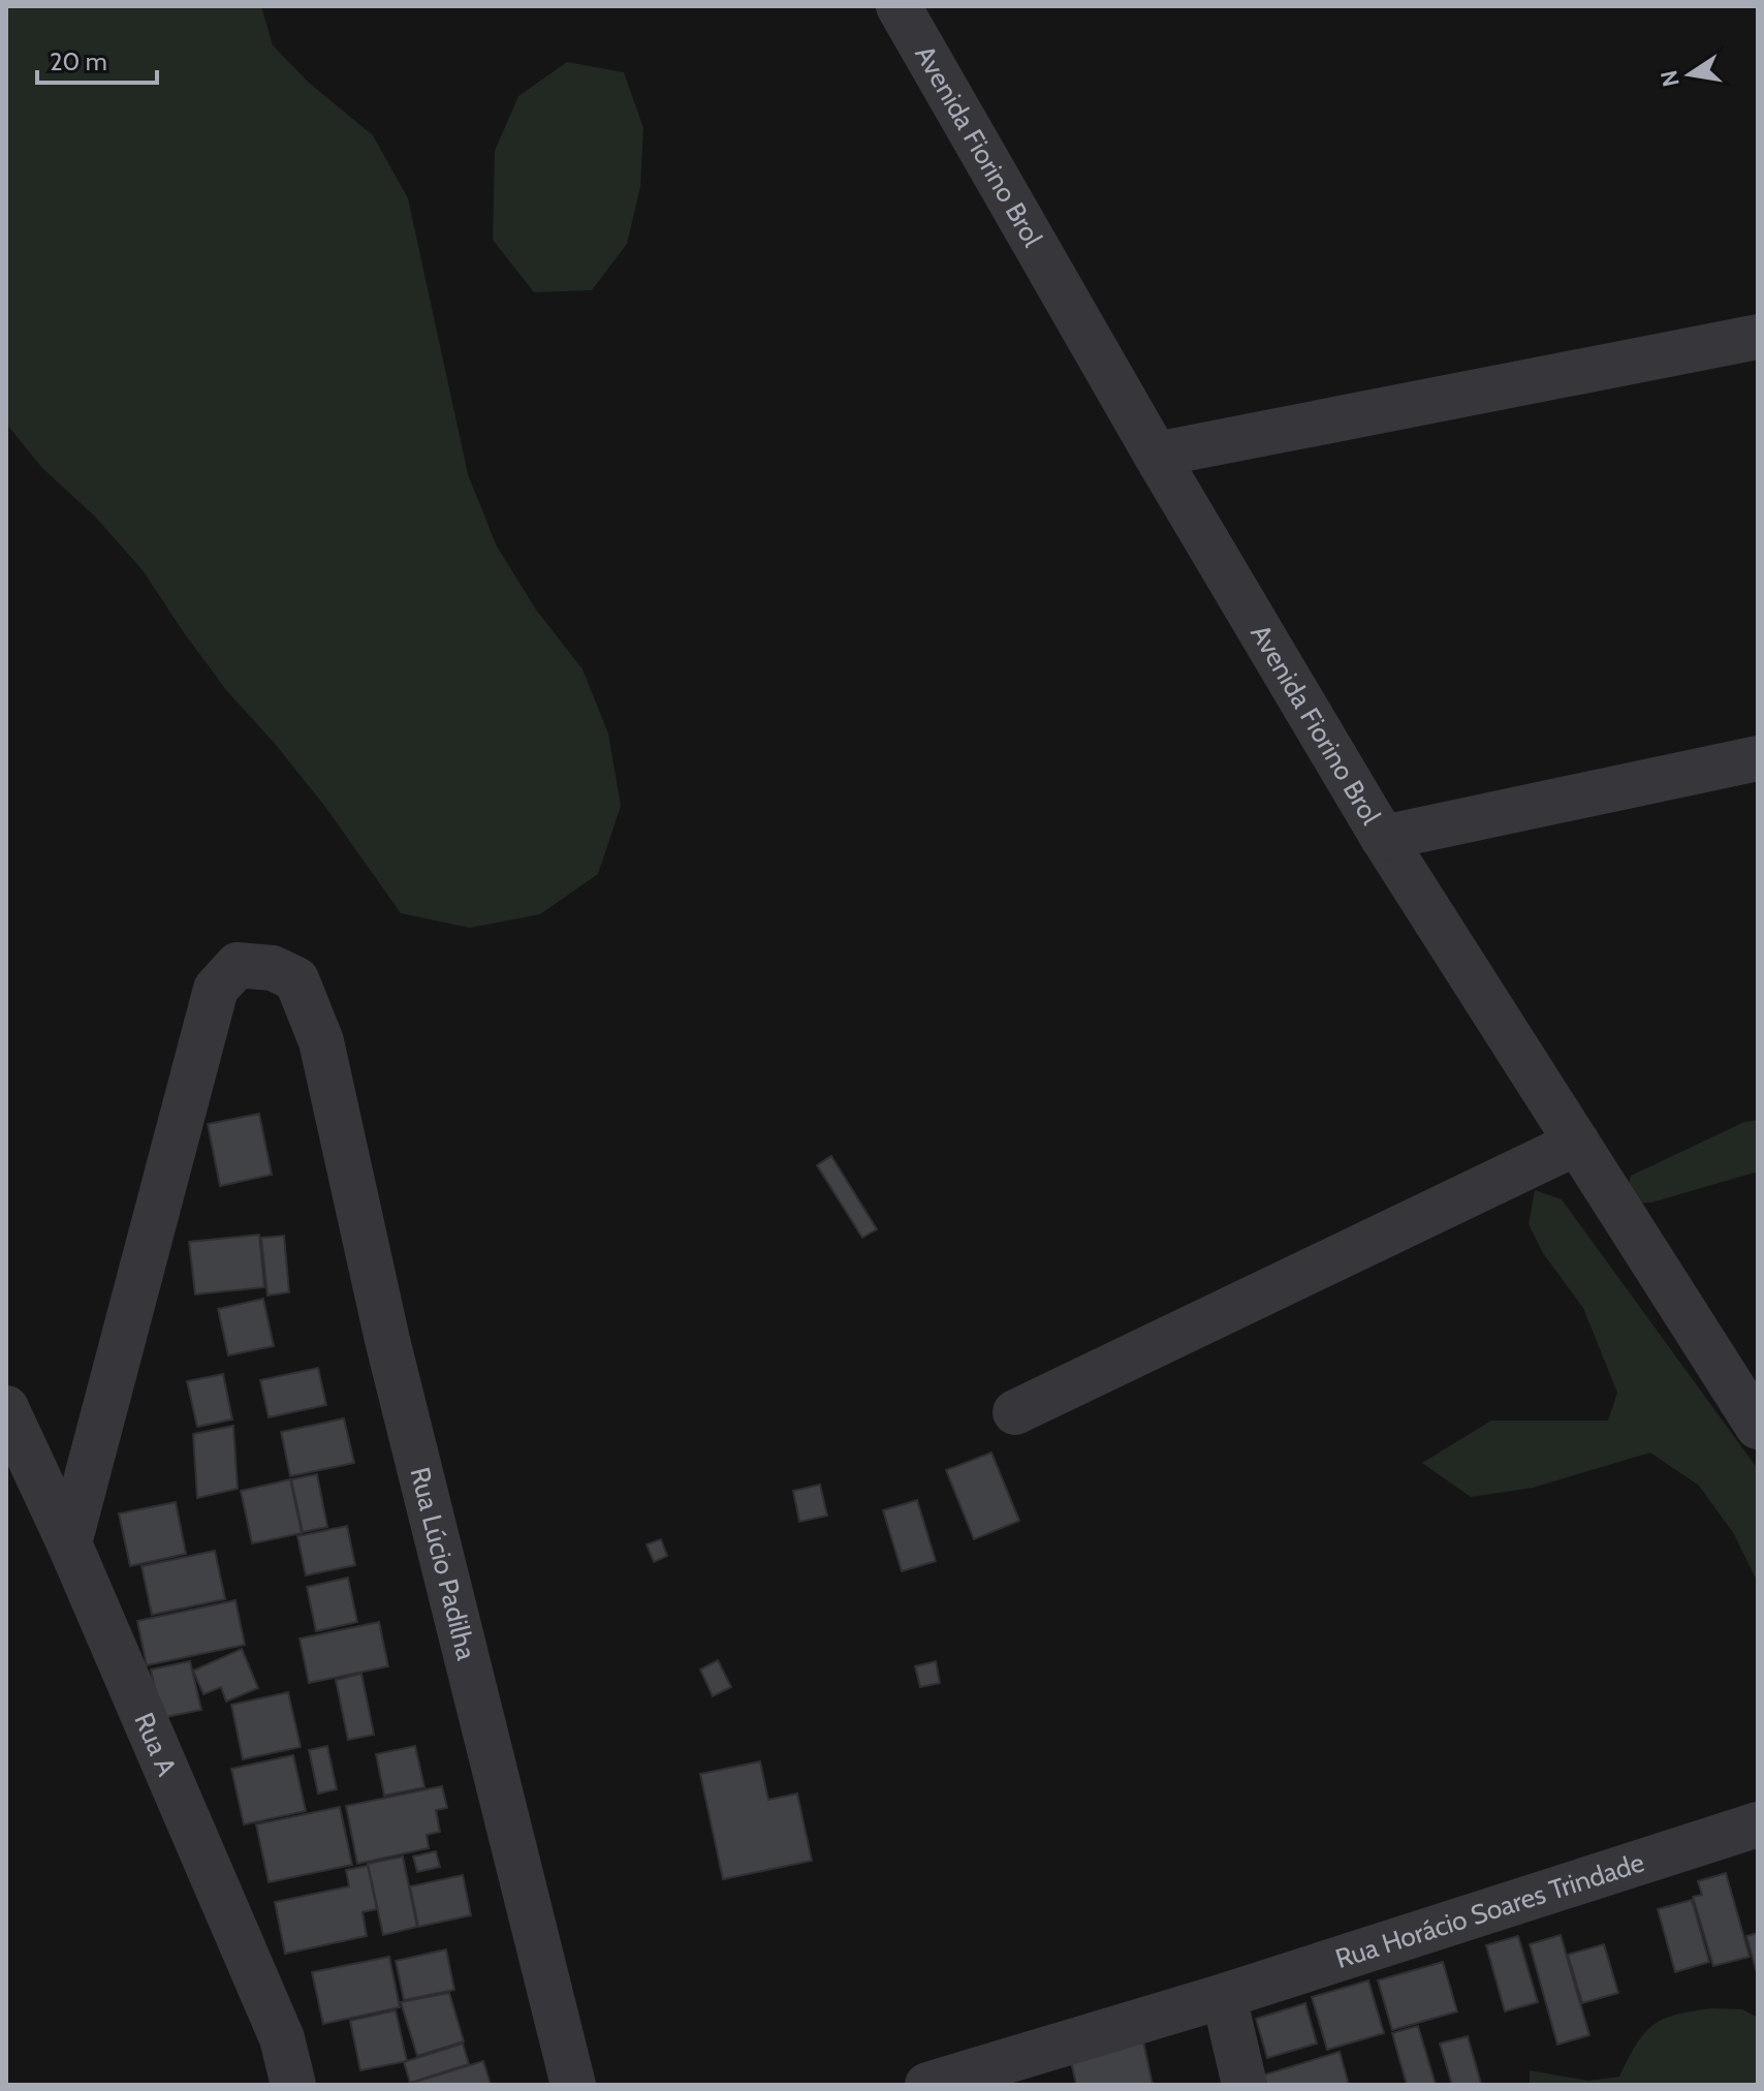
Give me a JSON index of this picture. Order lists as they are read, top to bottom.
{
  "streets": {
    "street": [
      "Avenida Fiorino Brol",
      "Rua Lúcio Padilha",
      "Rua A",
      "Rua Horácio Soares Trindade"
    ]
  },
  "crossings": [
    ["Rua Lúcio Padilha", "Rua A"]
  ],
  "scale_bar": "20 m",
  "north": "left"
}
